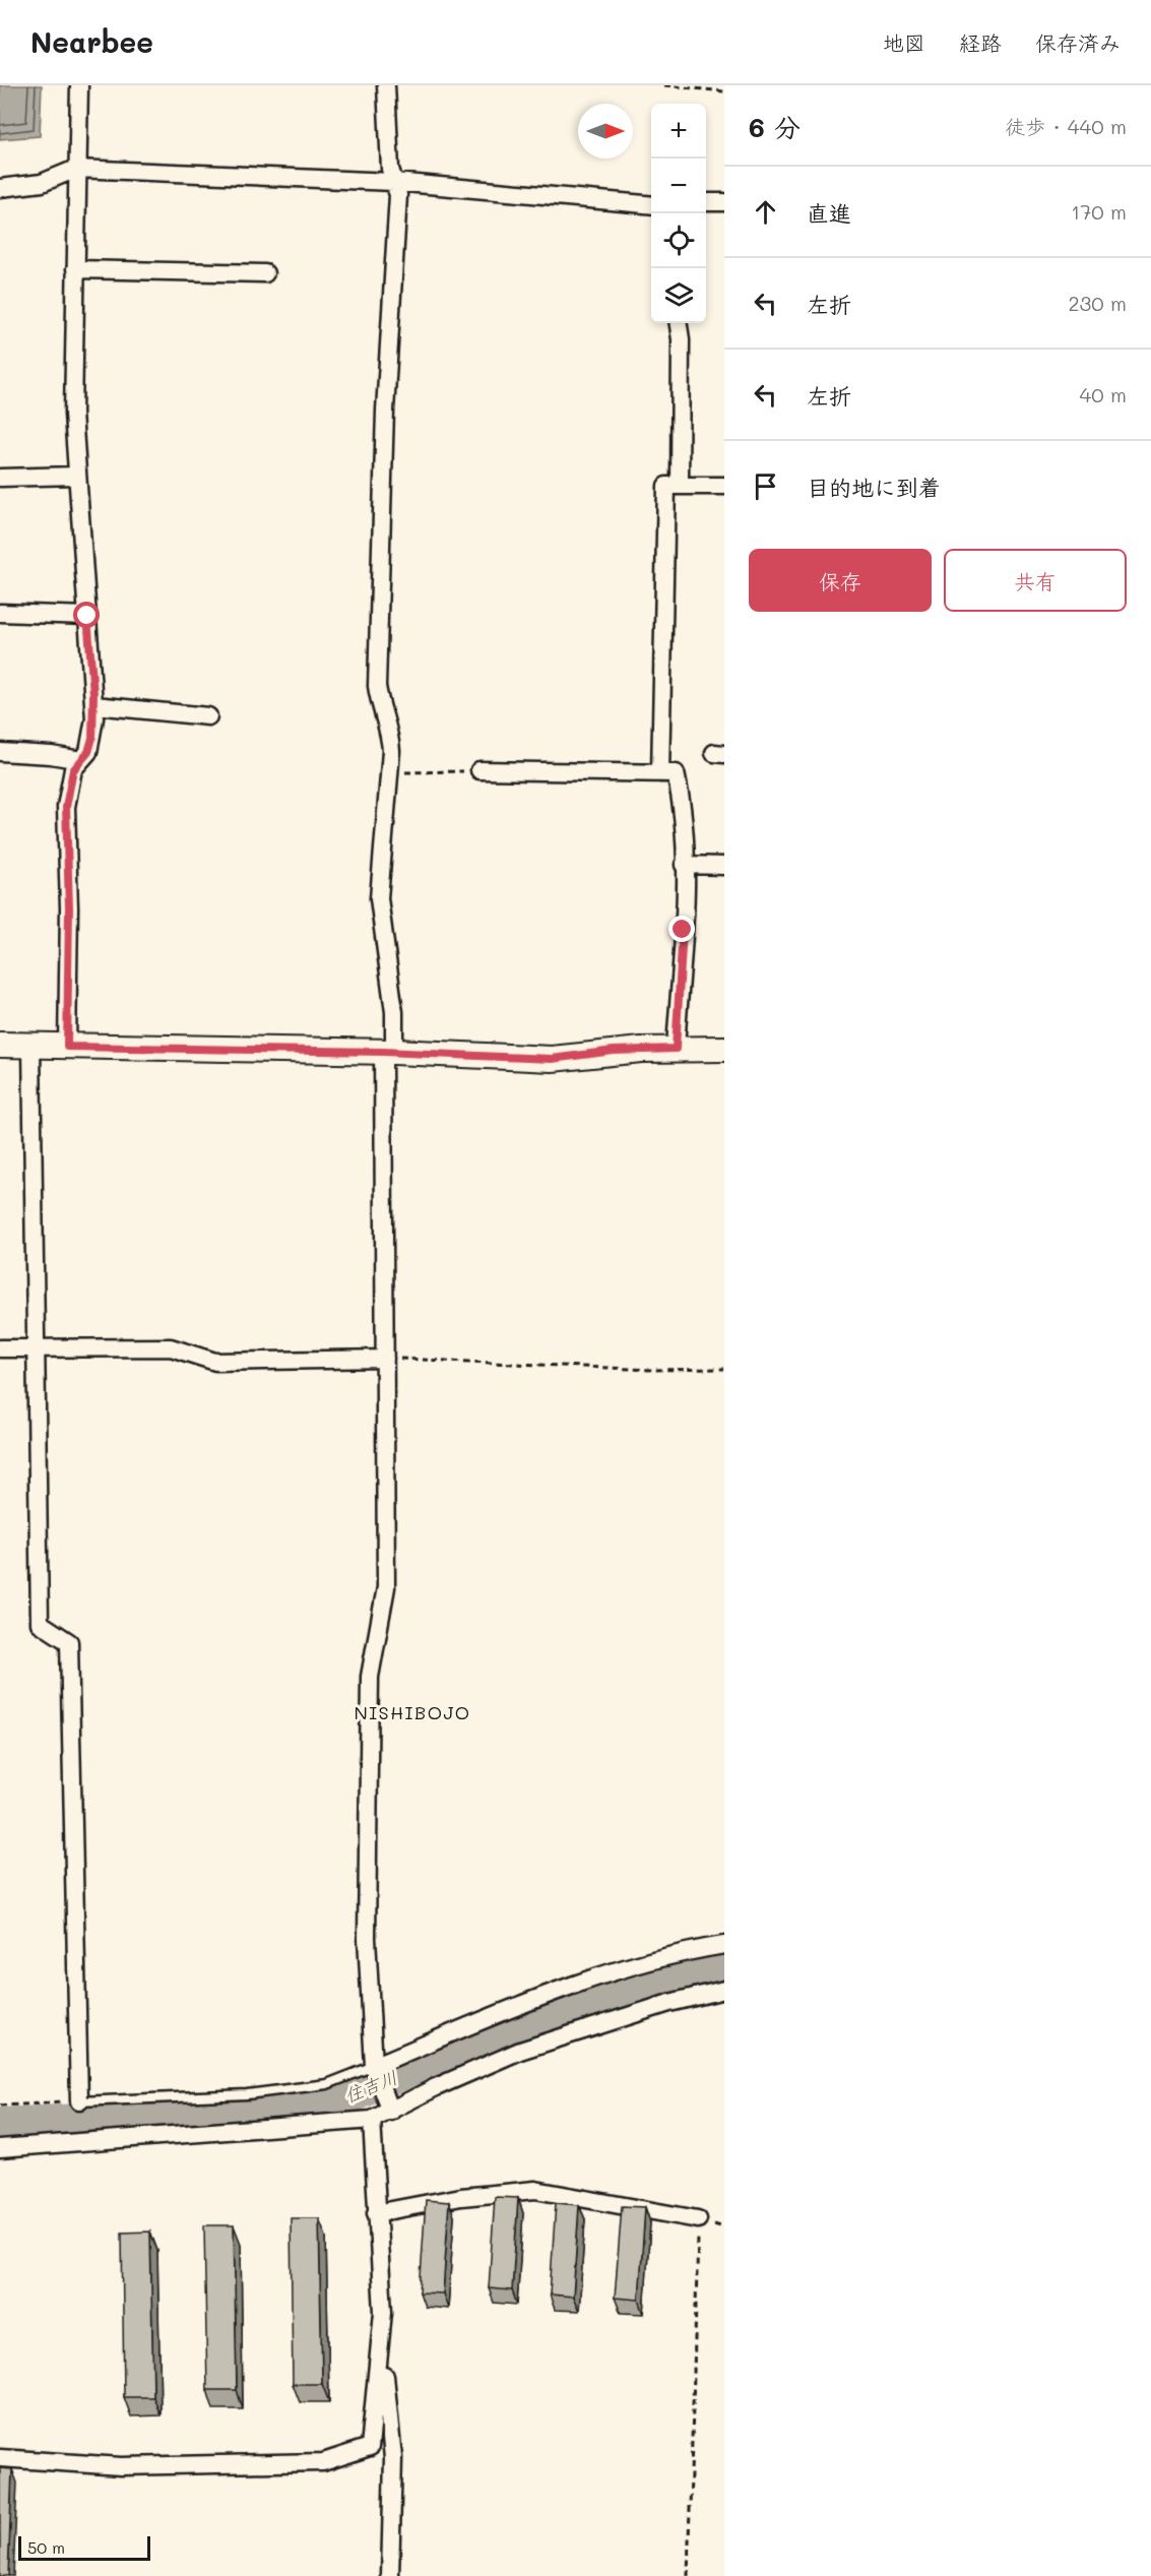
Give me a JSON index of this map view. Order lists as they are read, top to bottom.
{
  "districts": ["NISHIBOJO"],
  "water": ["住吉川"],
  "scale_bar": "50 m",
  "north": "right",
  "page": {
    "header": "Nearbee",
    "nav": ["地図", "経路", "保存済み"],
    "heading": ["6 分", "徒歩 · 440 m"],
    "map_buttons": ["+", "−"],
    "list": [
      ["直進", "170 m"],
      ["左折", "230 m"],
      ["左折", "40 m"],
      "目的地に到着"
    ],
    "buttons": ["保存", "共有"],
    "scale": "50 m"
  }
}
